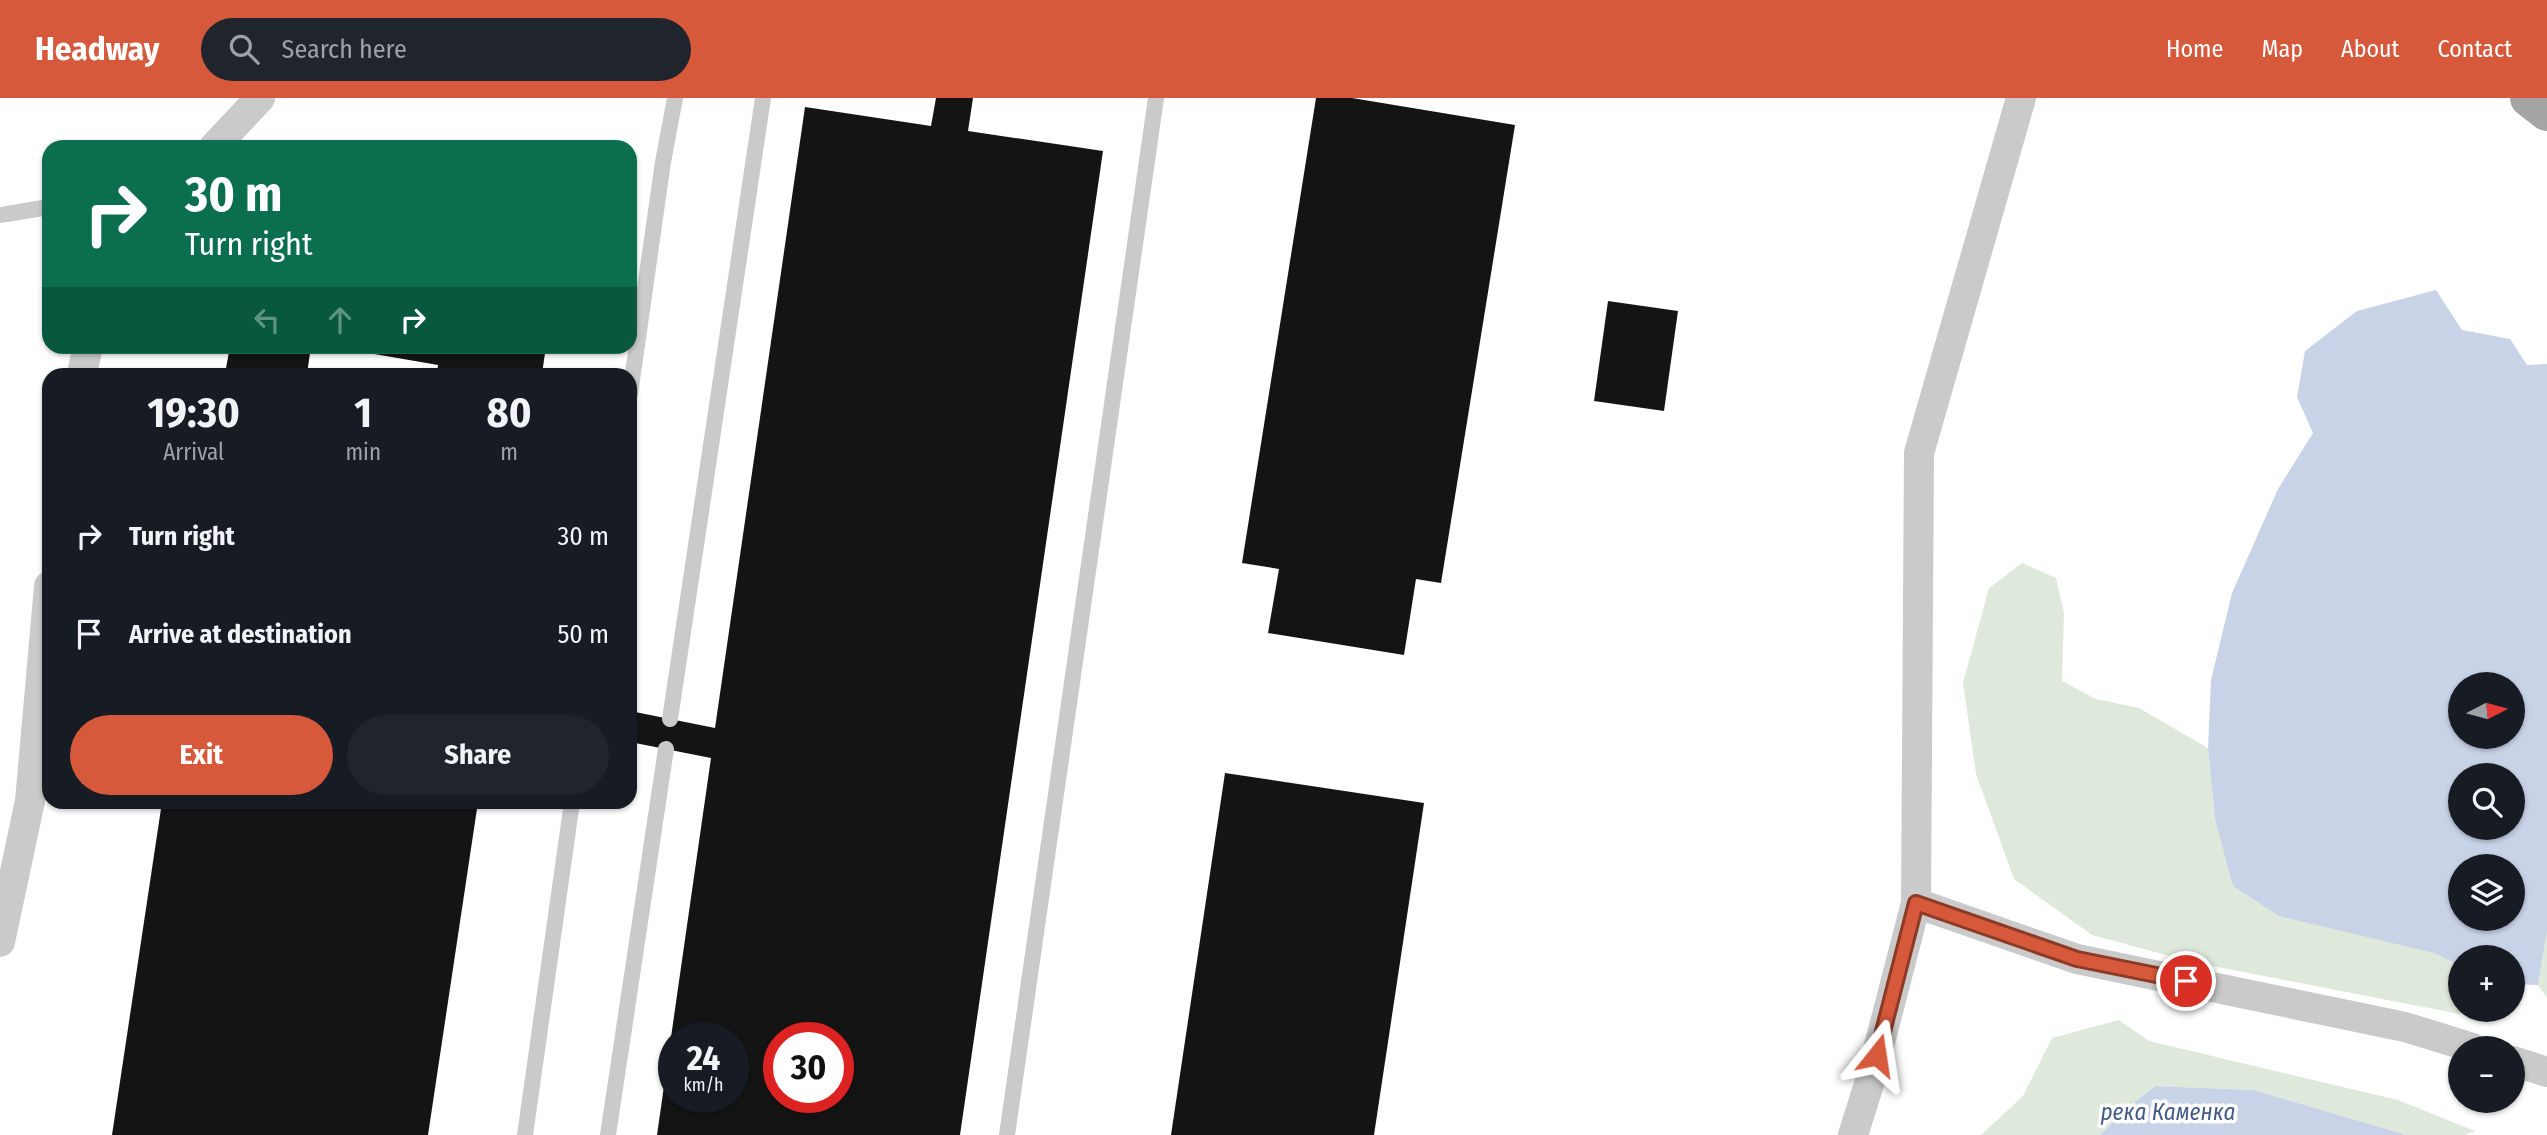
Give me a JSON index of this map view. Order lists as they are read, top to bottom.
{
  "water": ["река Каменка"],
  "north": "right",
  "page": {
    "header": "Headway",
    "search": "Search here",
    "nav": [
      "Home",
      "Map",
      "About",
      "Contact"
    ],
    "turn": ["30 m", "Turn right"],
    "eta": [
      "19:30",
      "Arrival",
      "1",
      "min",
      "80",
      "m"
    ],
    "list": [
      {
        "name": "Turn right",
        "value": "30 m"
      },
      {
        "name": "Arrive at destination",
        "value": "50 m"
      }
    ],
    "map_buttons": ["+", "−"],
    "buttons": ["Exit", "Share"],
    "speed": "24 km/h",
    "limit": "30"
  }
}
